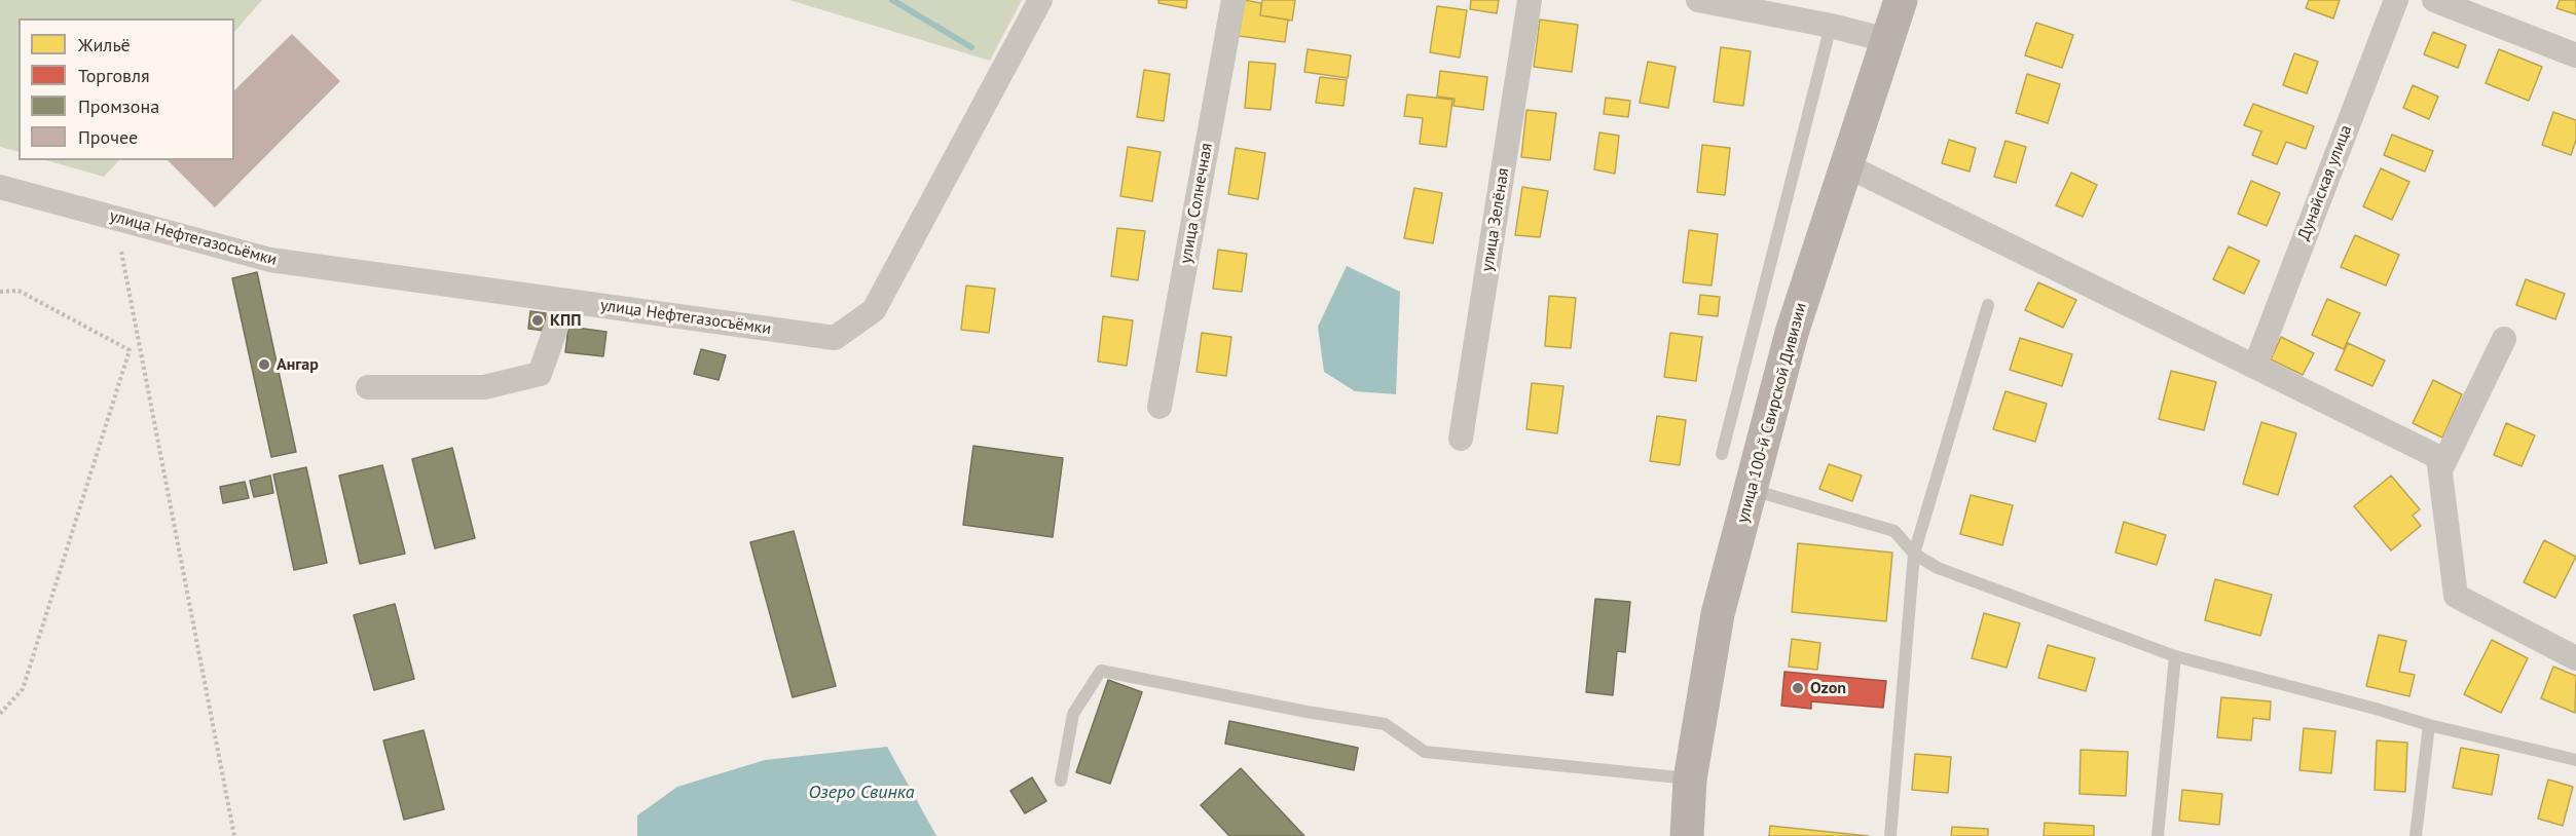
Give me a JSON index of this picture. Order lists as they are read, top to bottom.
{
  "streets": {
    "main road": ["улица 100-й Свирской Дивизии"],
    "street": [
      "Дунайская улица",
      "улица Солнечная",
      "улица Зелёная",
      "улица Нефтегазосъёмки"
    ]
  },
  "water": ["Озеро Свинка"],
  "places": ["КПП", "Ангар", "Ozon"],
  "legend": [
    "Жильё",
    "Торговля",
    "Промзона",
    "Прочее"
  ]
}
